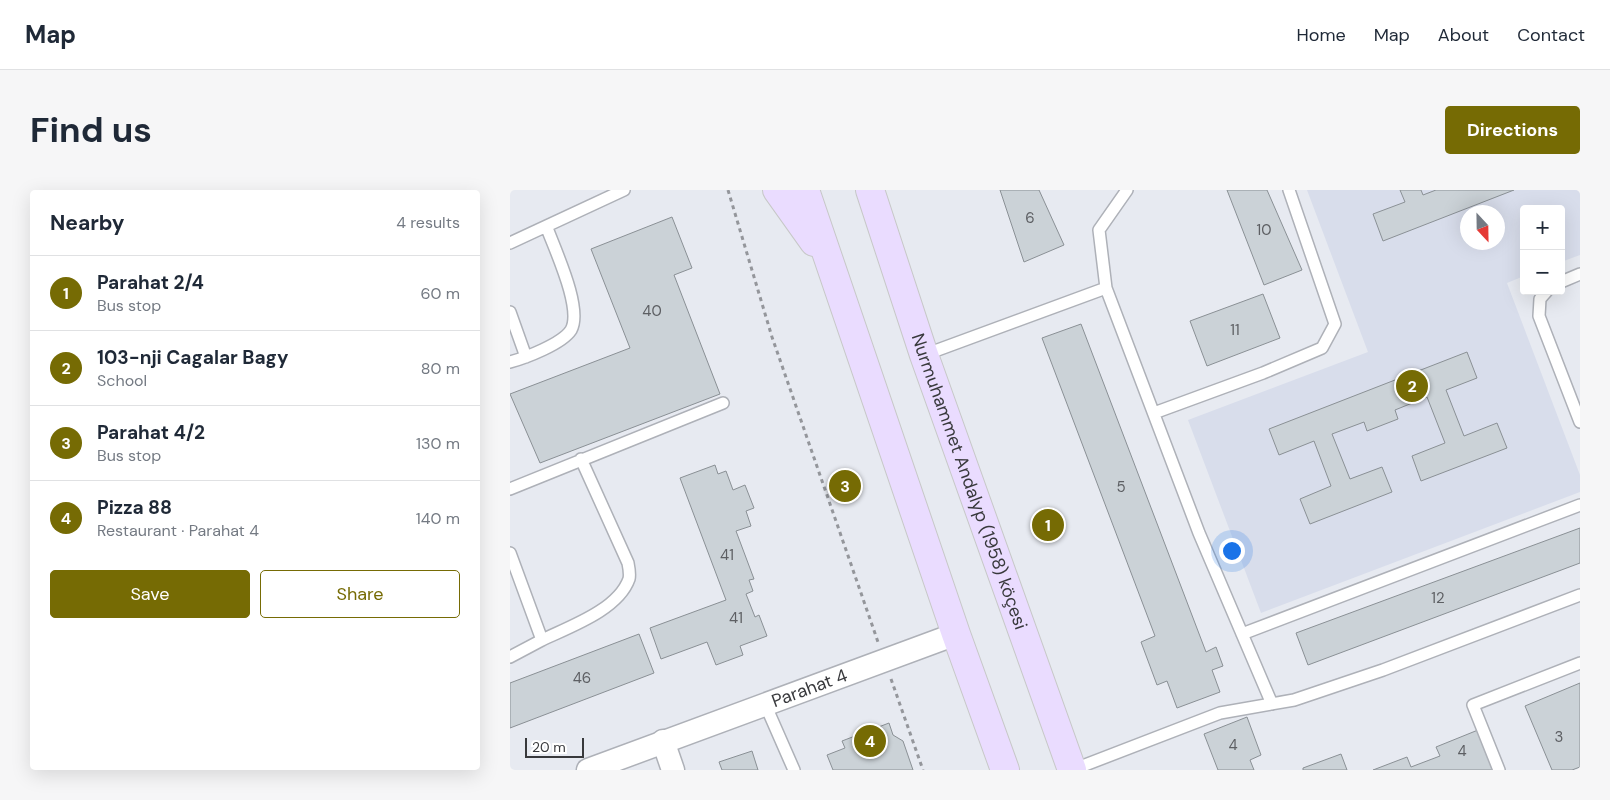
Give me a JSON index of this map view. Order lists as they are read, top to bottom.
{
  "streets": {
    "main road": ["Nurmuhammet Andalyp (1958) köçesi"],
    "street": ["Parahat 4"]
  },
  "house_numbers": [
    "6",
    "10",
    "40",
    "11",
    "5",
    "41",
    "12",
    "41",
    "46",
    "3",
    "4",
    "4"
  ],
  "scale_bar": "20 m",
  "north": "bottom",
  "page": {
    "header": "Map",
    "nav": [
      "Home",
      "Map",
      "About",
      "Contact"
    ],
    "buttons": [
      "Directions",
      ["Save", "Share"]
    ],
    "title": "Find us",
    "heading": ["Nearby", "4 results"],
    "map_buttons": ["+", "−"],
    "list": [
      {
        "mark": "1",
        "name": "Parahat 2/4",
        "note": "Bus stop",
        "value": "60 m"
      },
      {
        "mark": "2",
        "name": "103-nji Cagalar Bagy",
        "note": "School",
        "value": "80 m"
      },
      {
        "mark": "3",
        "name": "Parahat 4/2",
        "note": "Bus stop",
        "value": "130 m"
      },
      {
        "mark": "4",
        "name": "Pizza 88",
        "note": "Restaurant · Parahat 4",
        "value": "140 m"
      }
    ],
    "pins": [
      "2",
      "3",
      "1",
      "4"
    ],
    "scale": "20 m"
  }
}
